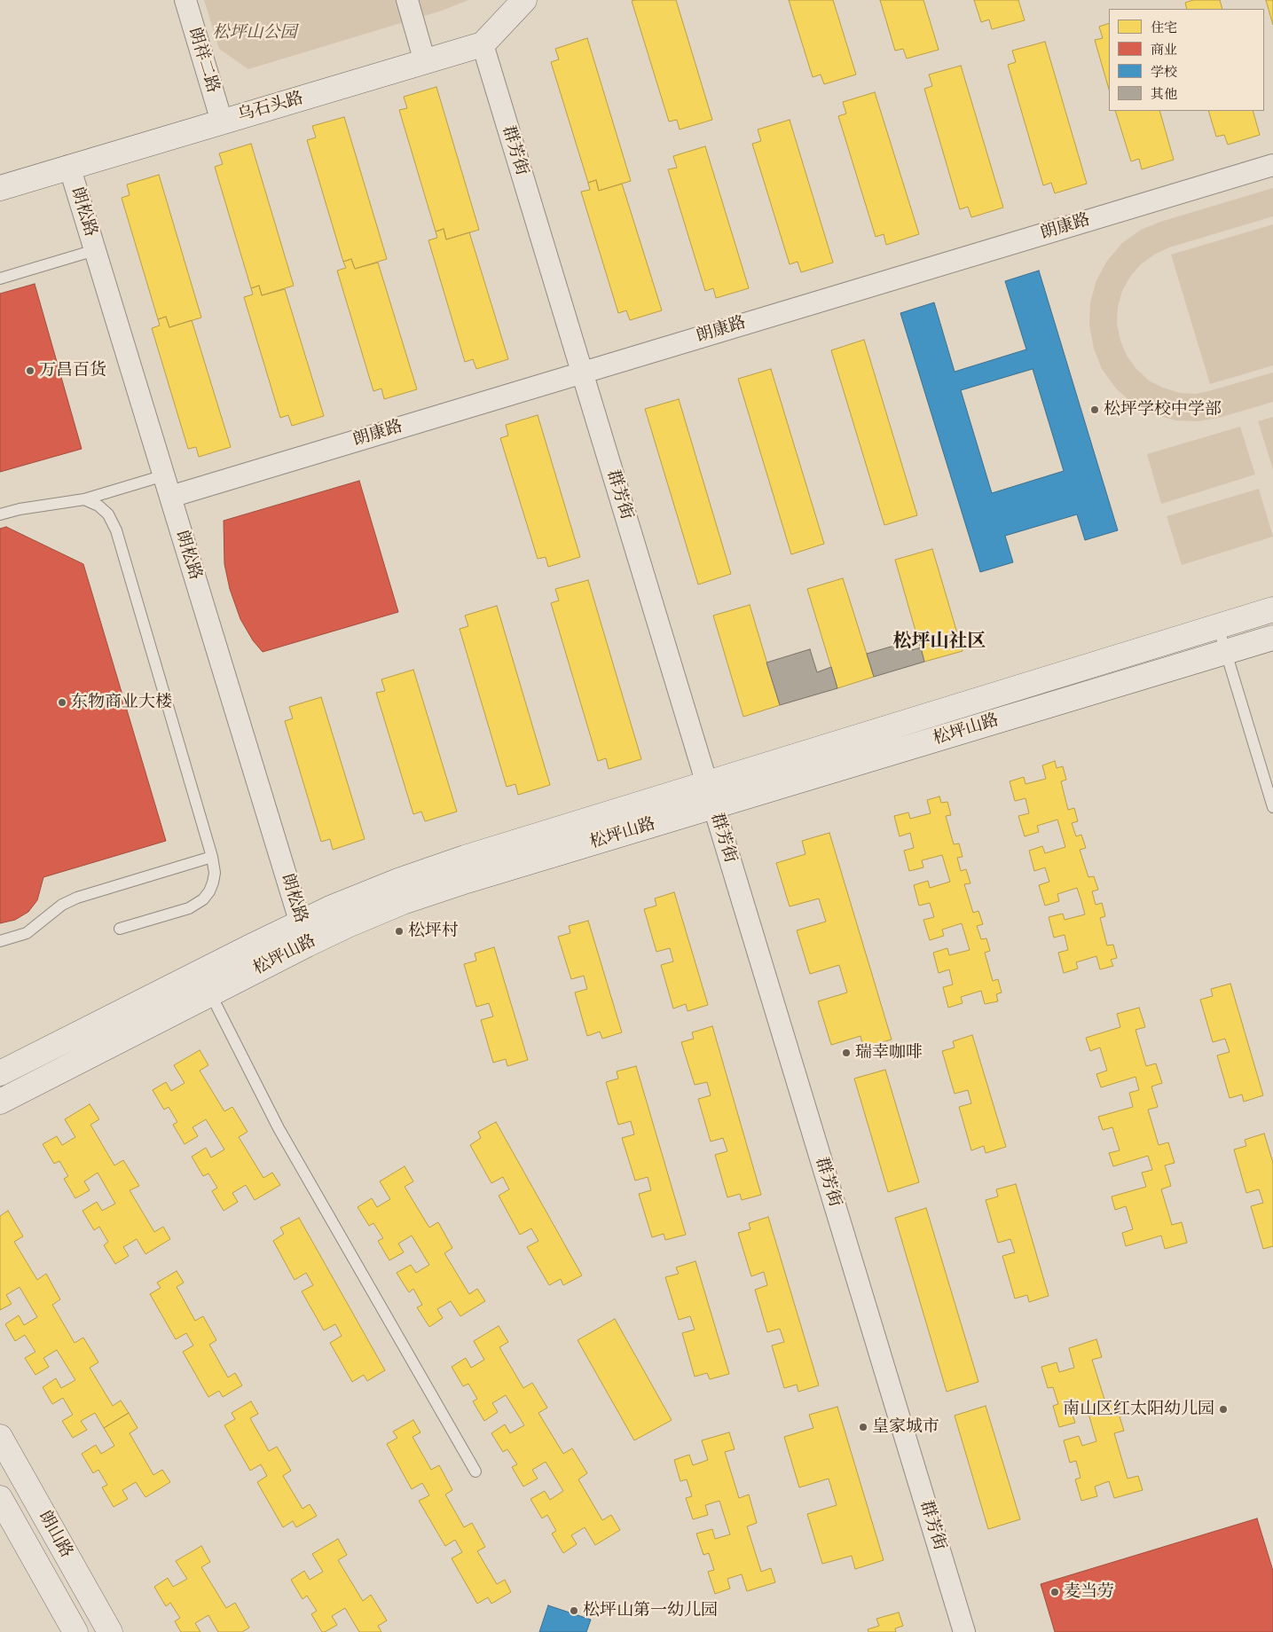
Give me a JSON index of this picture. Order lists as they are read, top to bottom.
{
  "streets": {
    "street": [
      "朗祥二路",
      "乌石头路",
      "群芳街",
      "朗松路",
      "朗康路",
      "松坪山路",
      "朗山路"
    ]
  },
  "crossings": [
    ["朗祥二路", "乌石头路"],
    ["乌石头路", "群芳街"],
    ["乌石头路", "朗松路"],
    ["群芳街", "朗康路"],
    ["群芳街", "松坪山路"],
    ["朗松路", "朗康路"],
    ["朗松路", "松坪山路"]
  ],
  "districts": ["松坪山社区"],
  "parks": ["松坪山公园"],
  "places": [
    "万昌百货",
    "松坪学校中学部",
    "东物商业大楼",
    "松坪村",
    "瑞幸咖啡",
    "南山区红太阳幼儿园",
    "皇家城市",
    "麦当劳",
    "松坪山第一幼儿园"
  ],
  "legend": [
    "住宅",
    "商业",
    "学校",
    "其他"
  ]
}
